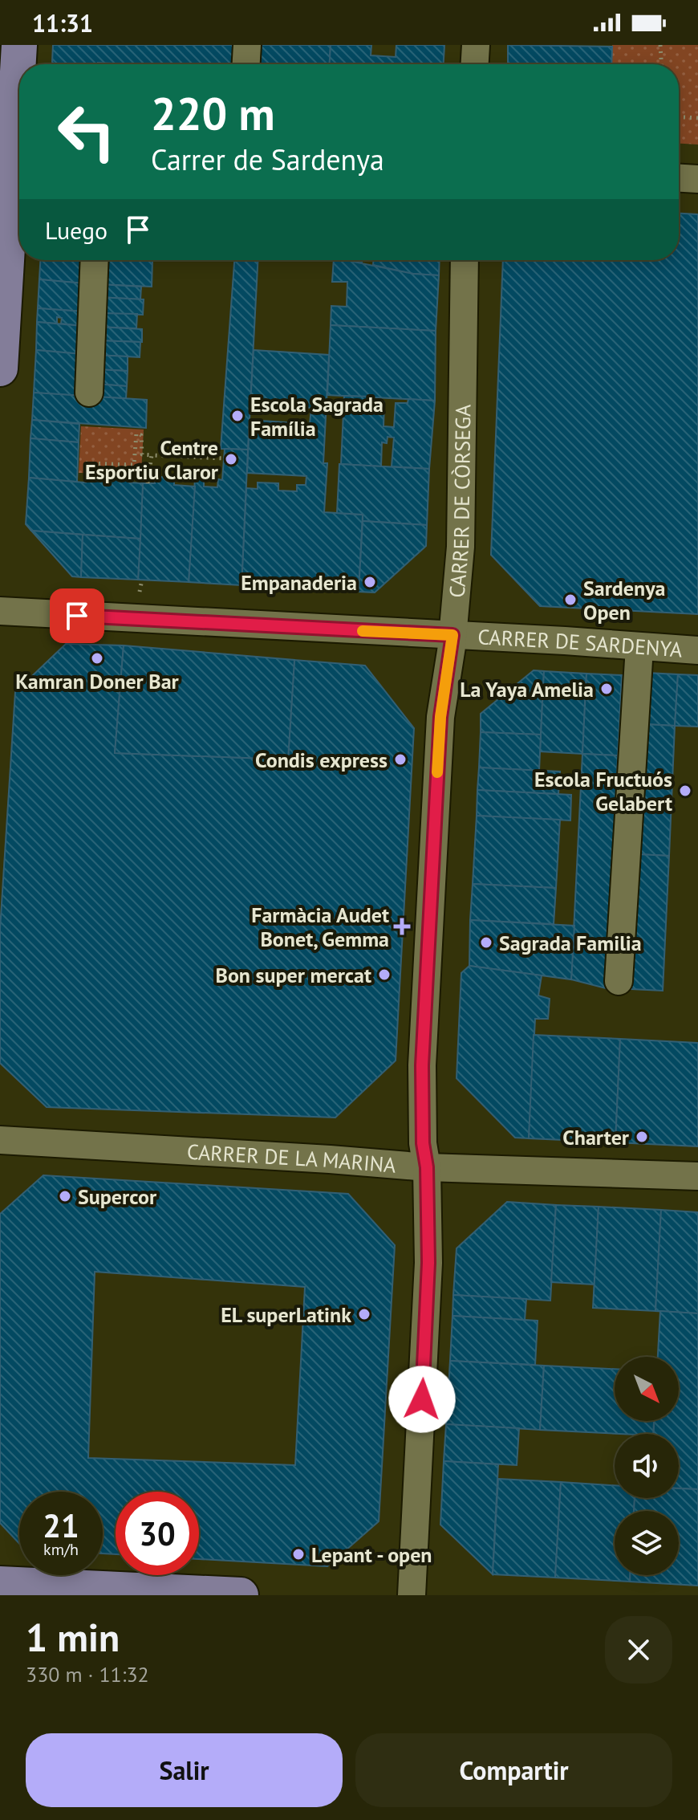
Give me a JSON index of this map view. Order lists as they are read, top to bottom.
{
  "streets": {
    "street": ["CARRER DE CÒRSEGA", "CARRER DE SARDENYA", "CARRER DE LA MARINA"]
  },
  "crossings": [
    ["CARRER DE CÒRSEGA", "CARRER DE SARDENYA"],
    ["CARRER DE CÒRSEGA", "CARRER DE LA MARINA"]
  ],
  "places": {
    "other": [
      "Escola Sagrada Família",
      "Centre Esportiu Claror",
      "Empanaderia",
      "Sardenya Open",
      "Kamran Doner Bar",
      "La Yaya Amelia",
      "Condis express",
      "Escola Fructuós Gelabert",
      "Sagrada Familia",
      "Bon super mercat",
      "Charter",
      "Supercor",
      "EL superLatink",
      "Lepant - open"
    ],
    "health": ["Farmàcia Audet Bonet, Gemma"]
  },
  "north": "bottom right",
  "page": {
    "status": "11:31",
    "turn": ["220 m", "Carrer de Sardenya"],
    "then": "Luego",
    "speed": "21 km/h",
    "limit": "30",
    "heading": ["1 min", "330 m · 11:32"],
    "buttons": ["Salir", "Compartir"]
  }
}
